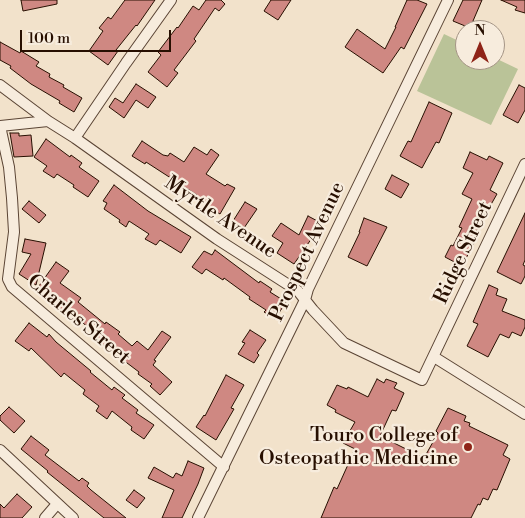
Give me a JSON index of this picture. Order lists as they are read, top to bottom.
{
  "streets": {
    "street": [
      "Myrtle Avenue",
      "Prospect Avenue",
      "Ridge Street",
      "Charles Street"
    ]
  },
  "crossings": [
    ["Myrtle Avenue", "Prospect Avenue"],
    ["Myrtle Avenue", "Ridge Street"],
    ["Prospect Avenue", "Charles Street"]
  ],
  "places": ["Touro College of Osteopathic Medicine"],
  "scale_bar": "100 m",
  "north": "top"
}
